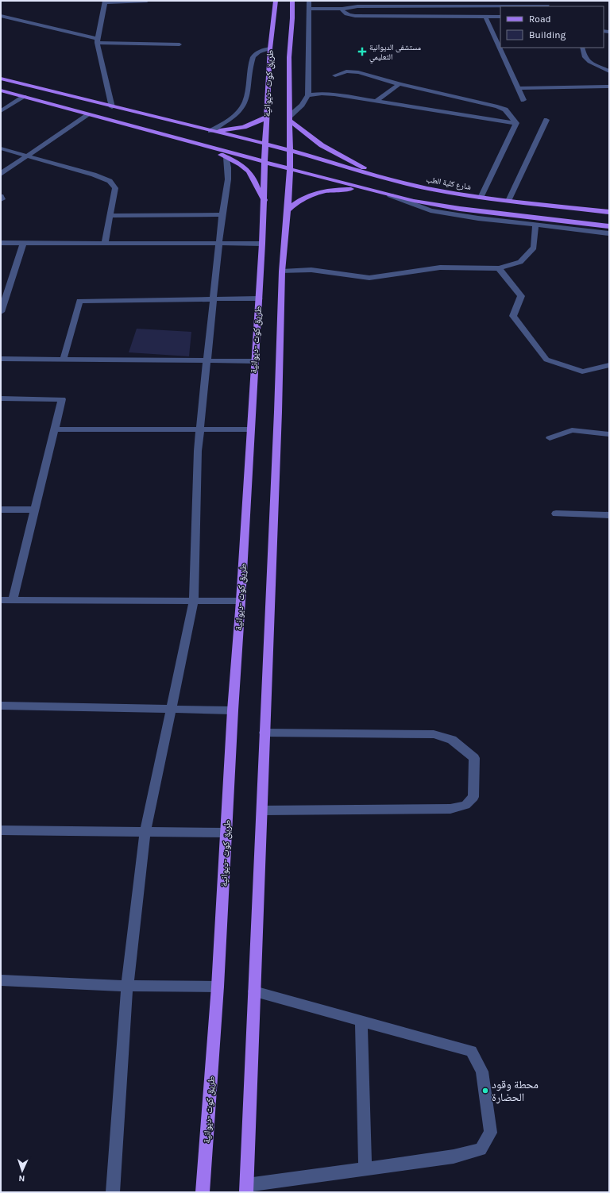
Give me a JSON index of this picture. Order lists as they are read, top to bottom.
{
  "streets": {
    "main road": ["طريق كوت -ديوانية", "شارع كلية الطب"]
  },
  "crossings": [
    ["طريق كوت -ديوانية", "شارع كلية الطب"]
  ],
  "places": {
    "health": ["مستشفى الديوانية التعليمي"],
    "other": ["محطة وقود الحضارة"]
  },
  "legend": ["Road", "Building"],
  "north": "bottom"
}
